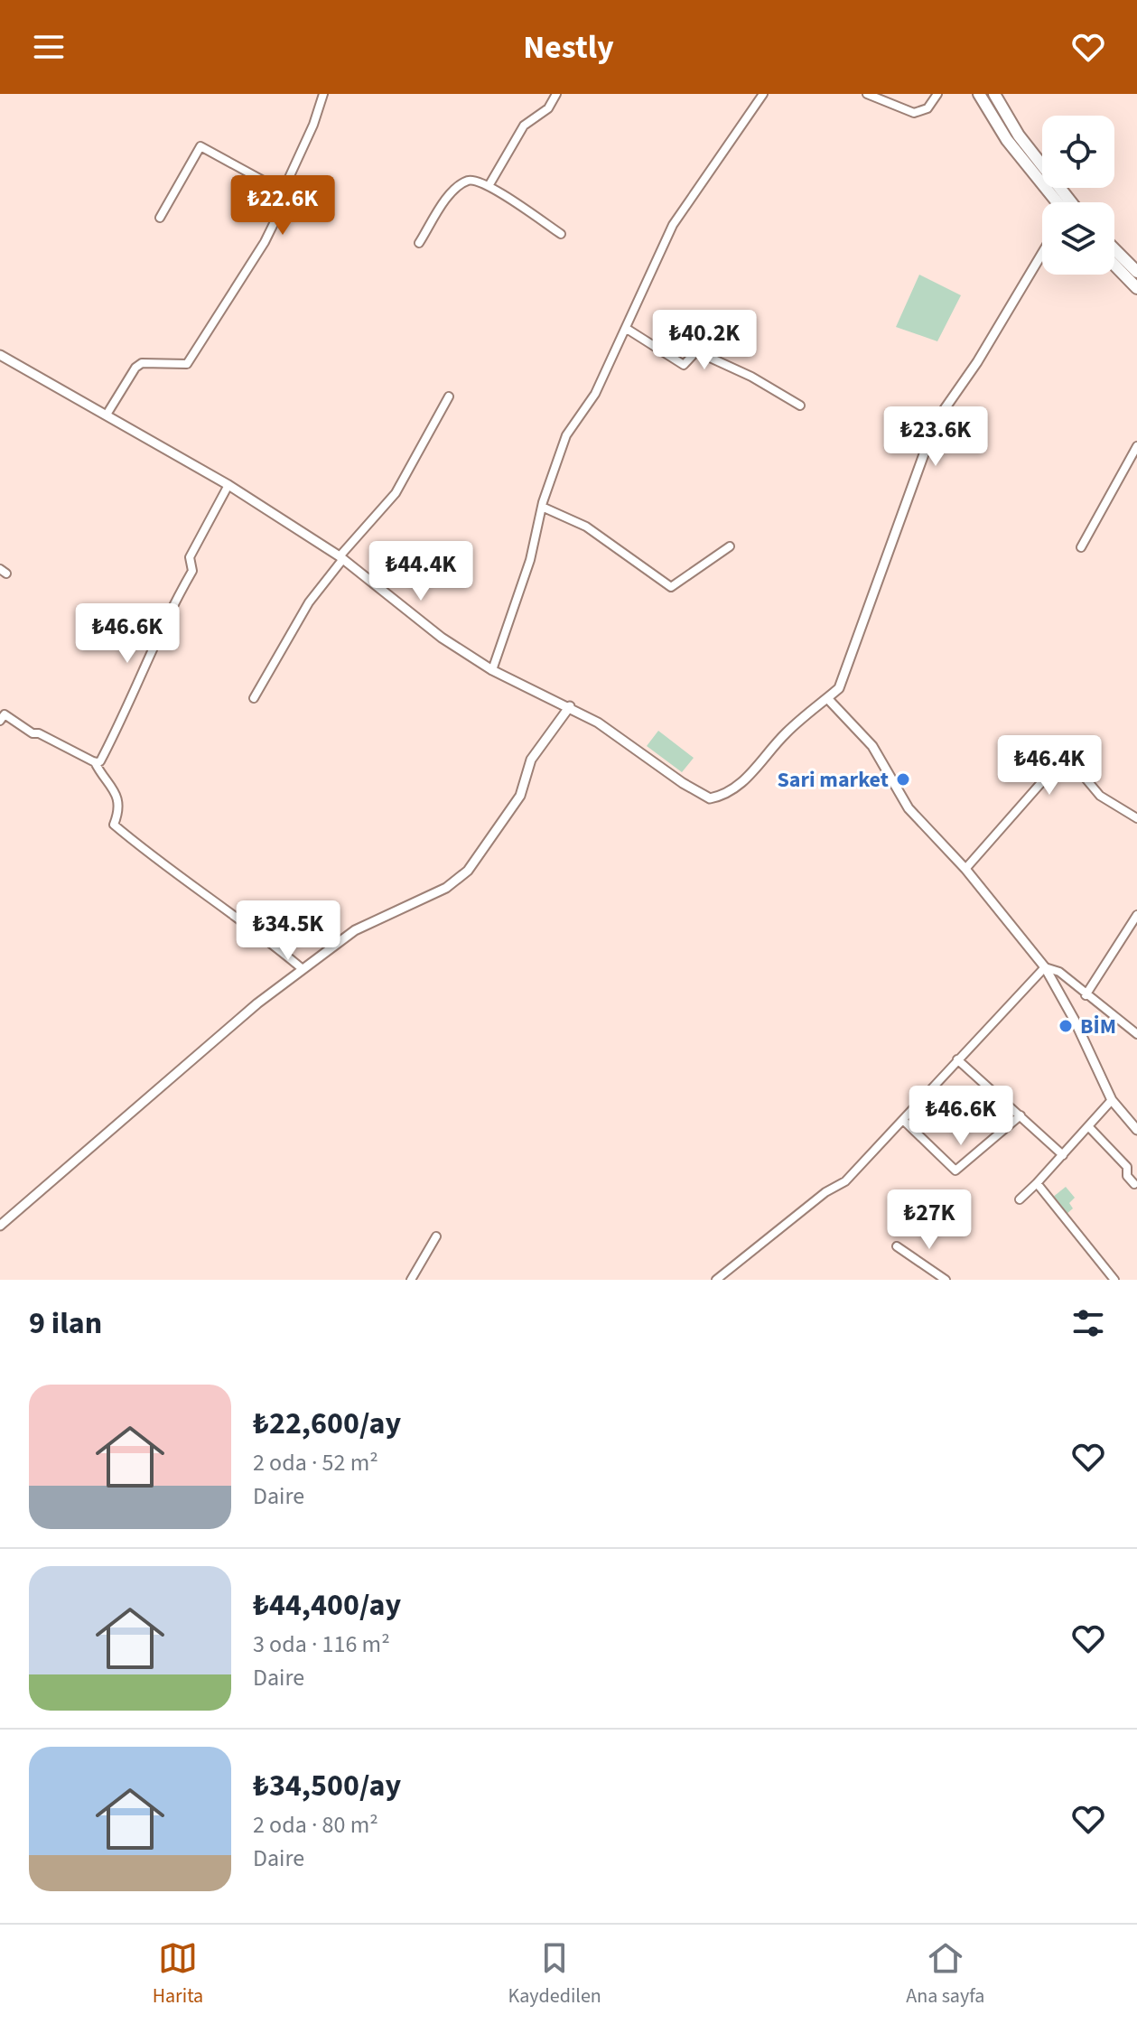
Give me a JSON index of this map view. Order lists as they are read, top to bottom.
{
  "places": ["Sari market", "BİM"],
  "page": {
    "header": "Nestly",
    "price": [
      "₺22.6K",
      "₺40.2K",
      "₺23.6K",
      "₺44.4K",
      "₺46.6K",
      "₺46.4K",
      "₺34.5K",
      "₺46.6K",
      "₺27K"
    ],
    "heading": "9 ilan",
    "list": [
      {
        "name": "₺22,600/ay",
        "note": "2 oda · 52 m² · Daire"
      },
      {
        "name": "₺44,400/ay",
        "note": "3 oda · 116 m² · Daire"
      },
      {
        "name": "₺34,500/ay",
        "note": "2 oda · 80 m² · Daire"
      }
    ],
    "tabs": ["Harita", "Kaydedilen", "Ana sayfa"]
  }
}
